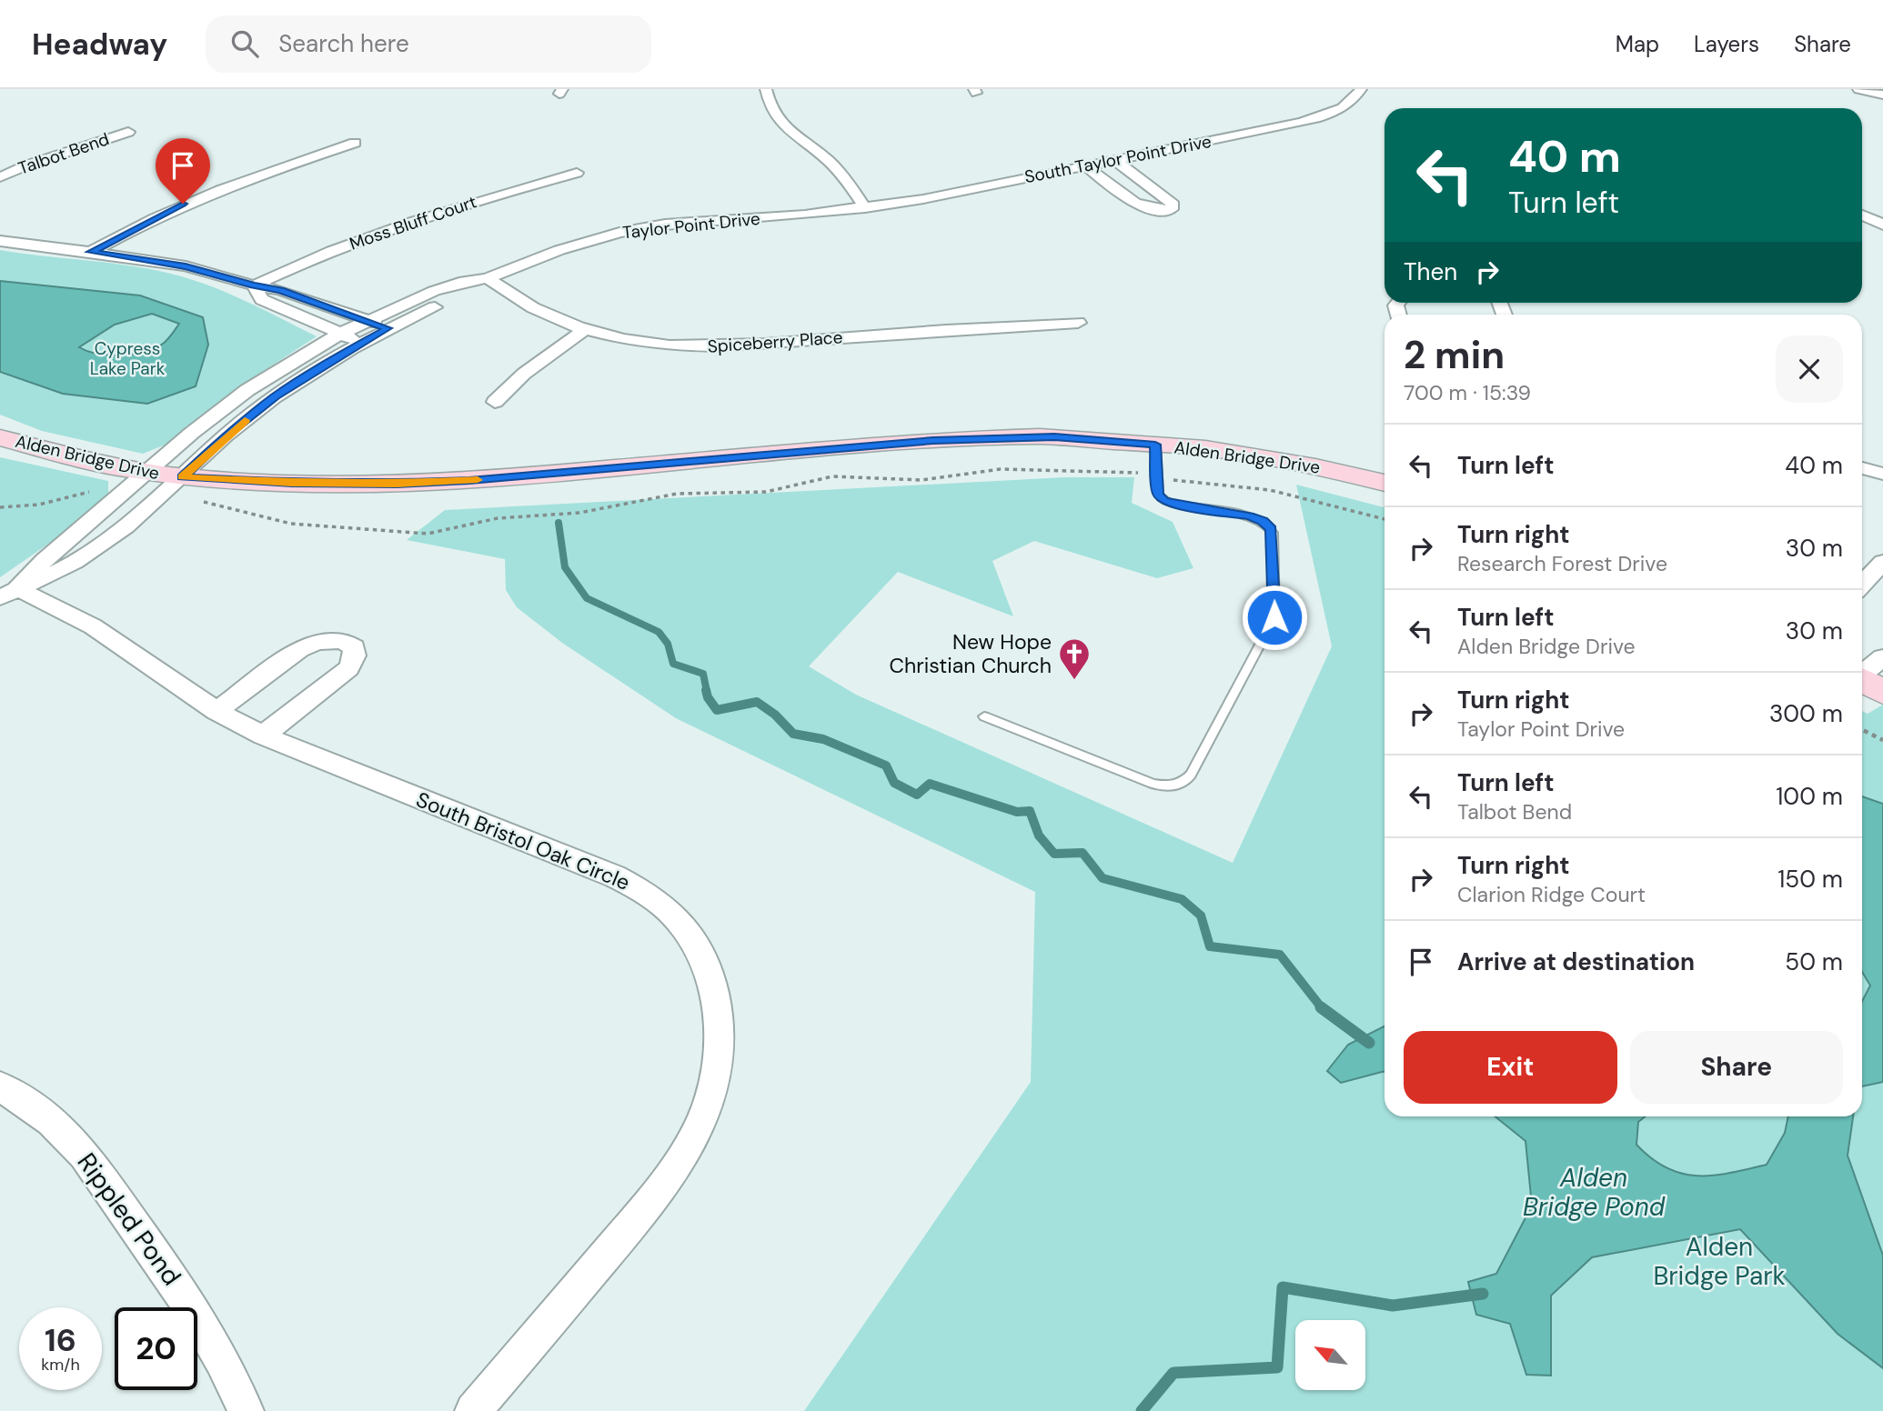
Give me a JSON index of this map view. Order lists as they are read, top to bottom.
{
  "streets": {
    "street": [
      "Talbot Bend",
      "South Taylor Point Drive",
      "Moss Bluff Court",
      "Taylor Point Drive",
      "Spiceberry Place",
      "Alden Bridge Drive",
      "South Bristol Oak Circle",
      "Rippled Pond"
    ]
  },
  "crossings": [
    ["South Taylor Point Drive", "Taylor Point Drive"],
    ["Taylor Point Drive", "Spiceberry Place"],
    ["Taylor Point Drive", "Alden Bridge Drive"],
    ["Taylor Point Drive", "South Bristol Oak Circle"]
  ],
  "water": ["Alden Bridge Pond"],
  "parks": ["Cypress Lake Park", "Alden Bridge Park"],
  "places": {
    "church": ["New Hope Christian Church"]
  },
  "north": "top left",
  "page": {
    "header": "Headway",
    "search": "Search here",
    "nav": ["Map", "Layers", "Share"],
    "turn": ["40 m", "Turn left"],
    "then": "Then",
    "heading": ["2 min", "700 m · 15:39"],
    "list": [
      {
        "name": "Turn left",
        "value": "40 m"
      },
      {
        "name": "Turn right",
        "note": "Research Forest Drive",
        "value": "30 m"
      },
      {
        "name": "Turn left",
        "note": "Alden Bridge Drive",
        "value": "30 m"
      },
      {
        "name": "Turn right",
        "note": "Taylor Point Drive",
        "value": "300 m"
      },
      {
        "name": "Turn left",
        "note": "Talbot Bend",
        "value": "100 m"
      },
      {
        "name": "Turn right",
        "note": "Clarion Ridge Court",
        "value": "150 m"
      },
      {
        "name": "Arrive at destination",
        "value": "50 m"
      }
    ],
    "buttons": ["Exit", "Share"],
    "speed": "16 km/h",
    "limit": "20"
  }
}
